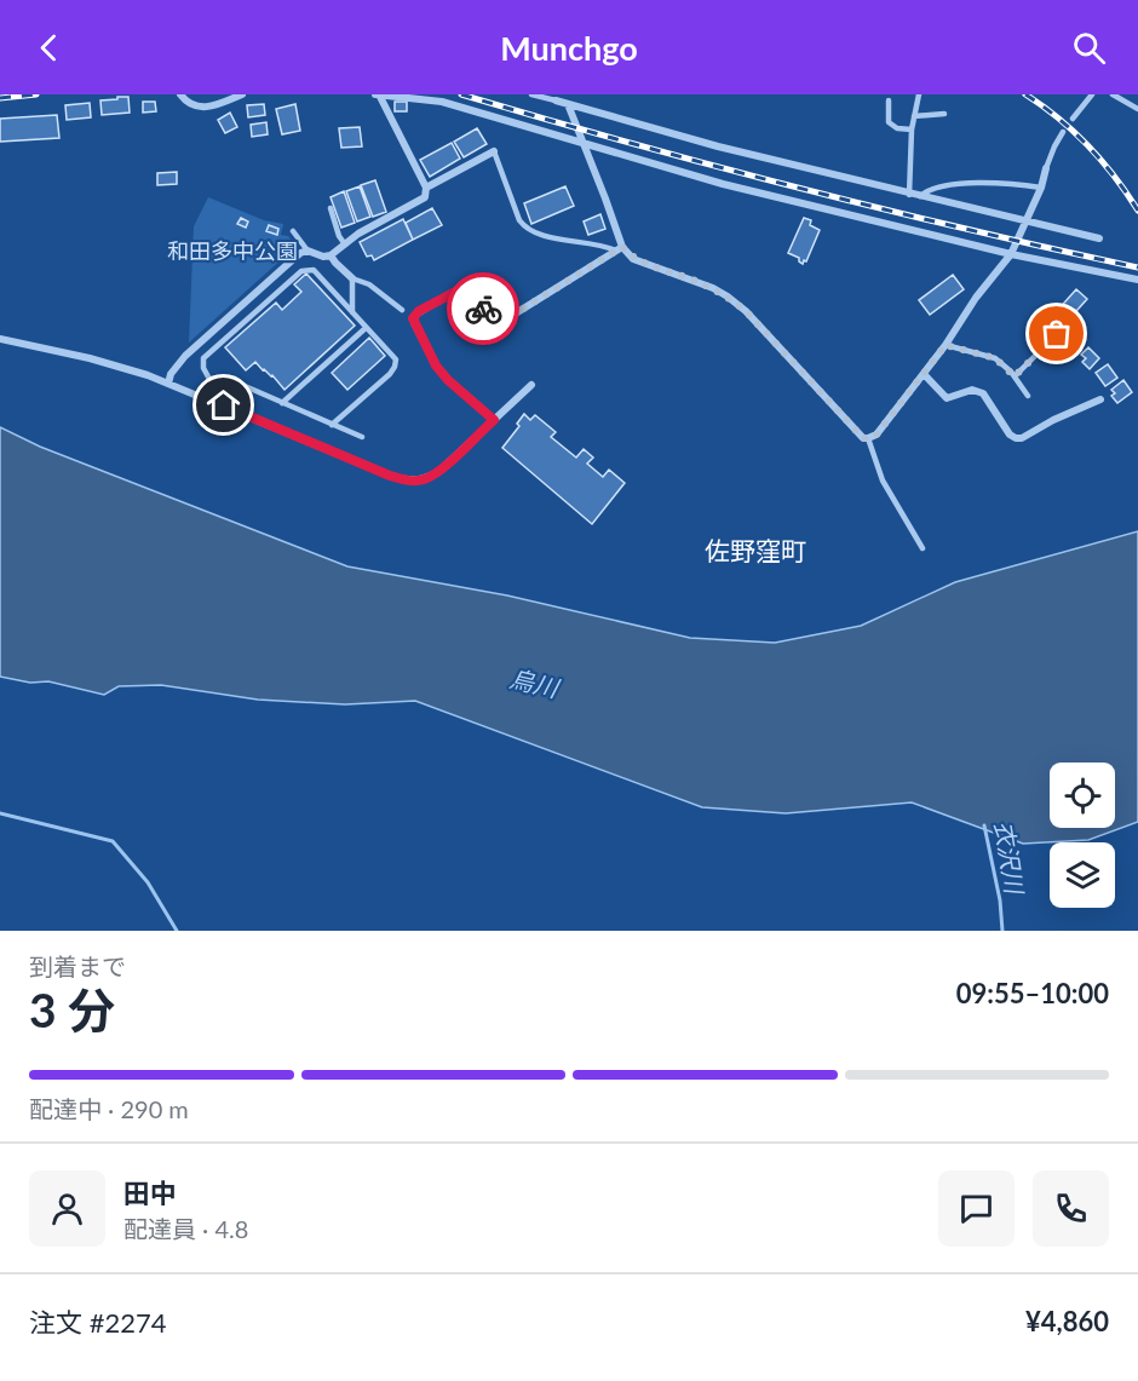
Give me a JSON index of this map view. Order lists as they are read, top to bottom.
{
  "districts": ["佐野窪町"],
  "water": ["烏川", "衣沢川"],
  "parks": ["和田多中公園"],
  "page": {
    "header": "Munchgo",
    "heading": ["3 分", "到着まで", "09:55–10:00"],
    "panel": [
      "田中",
      "配達員 · 4.8",
      "注文 #2274",
      "¥4,860"
    ],
    "bar": "配達中 · 290 m"
  }
}
